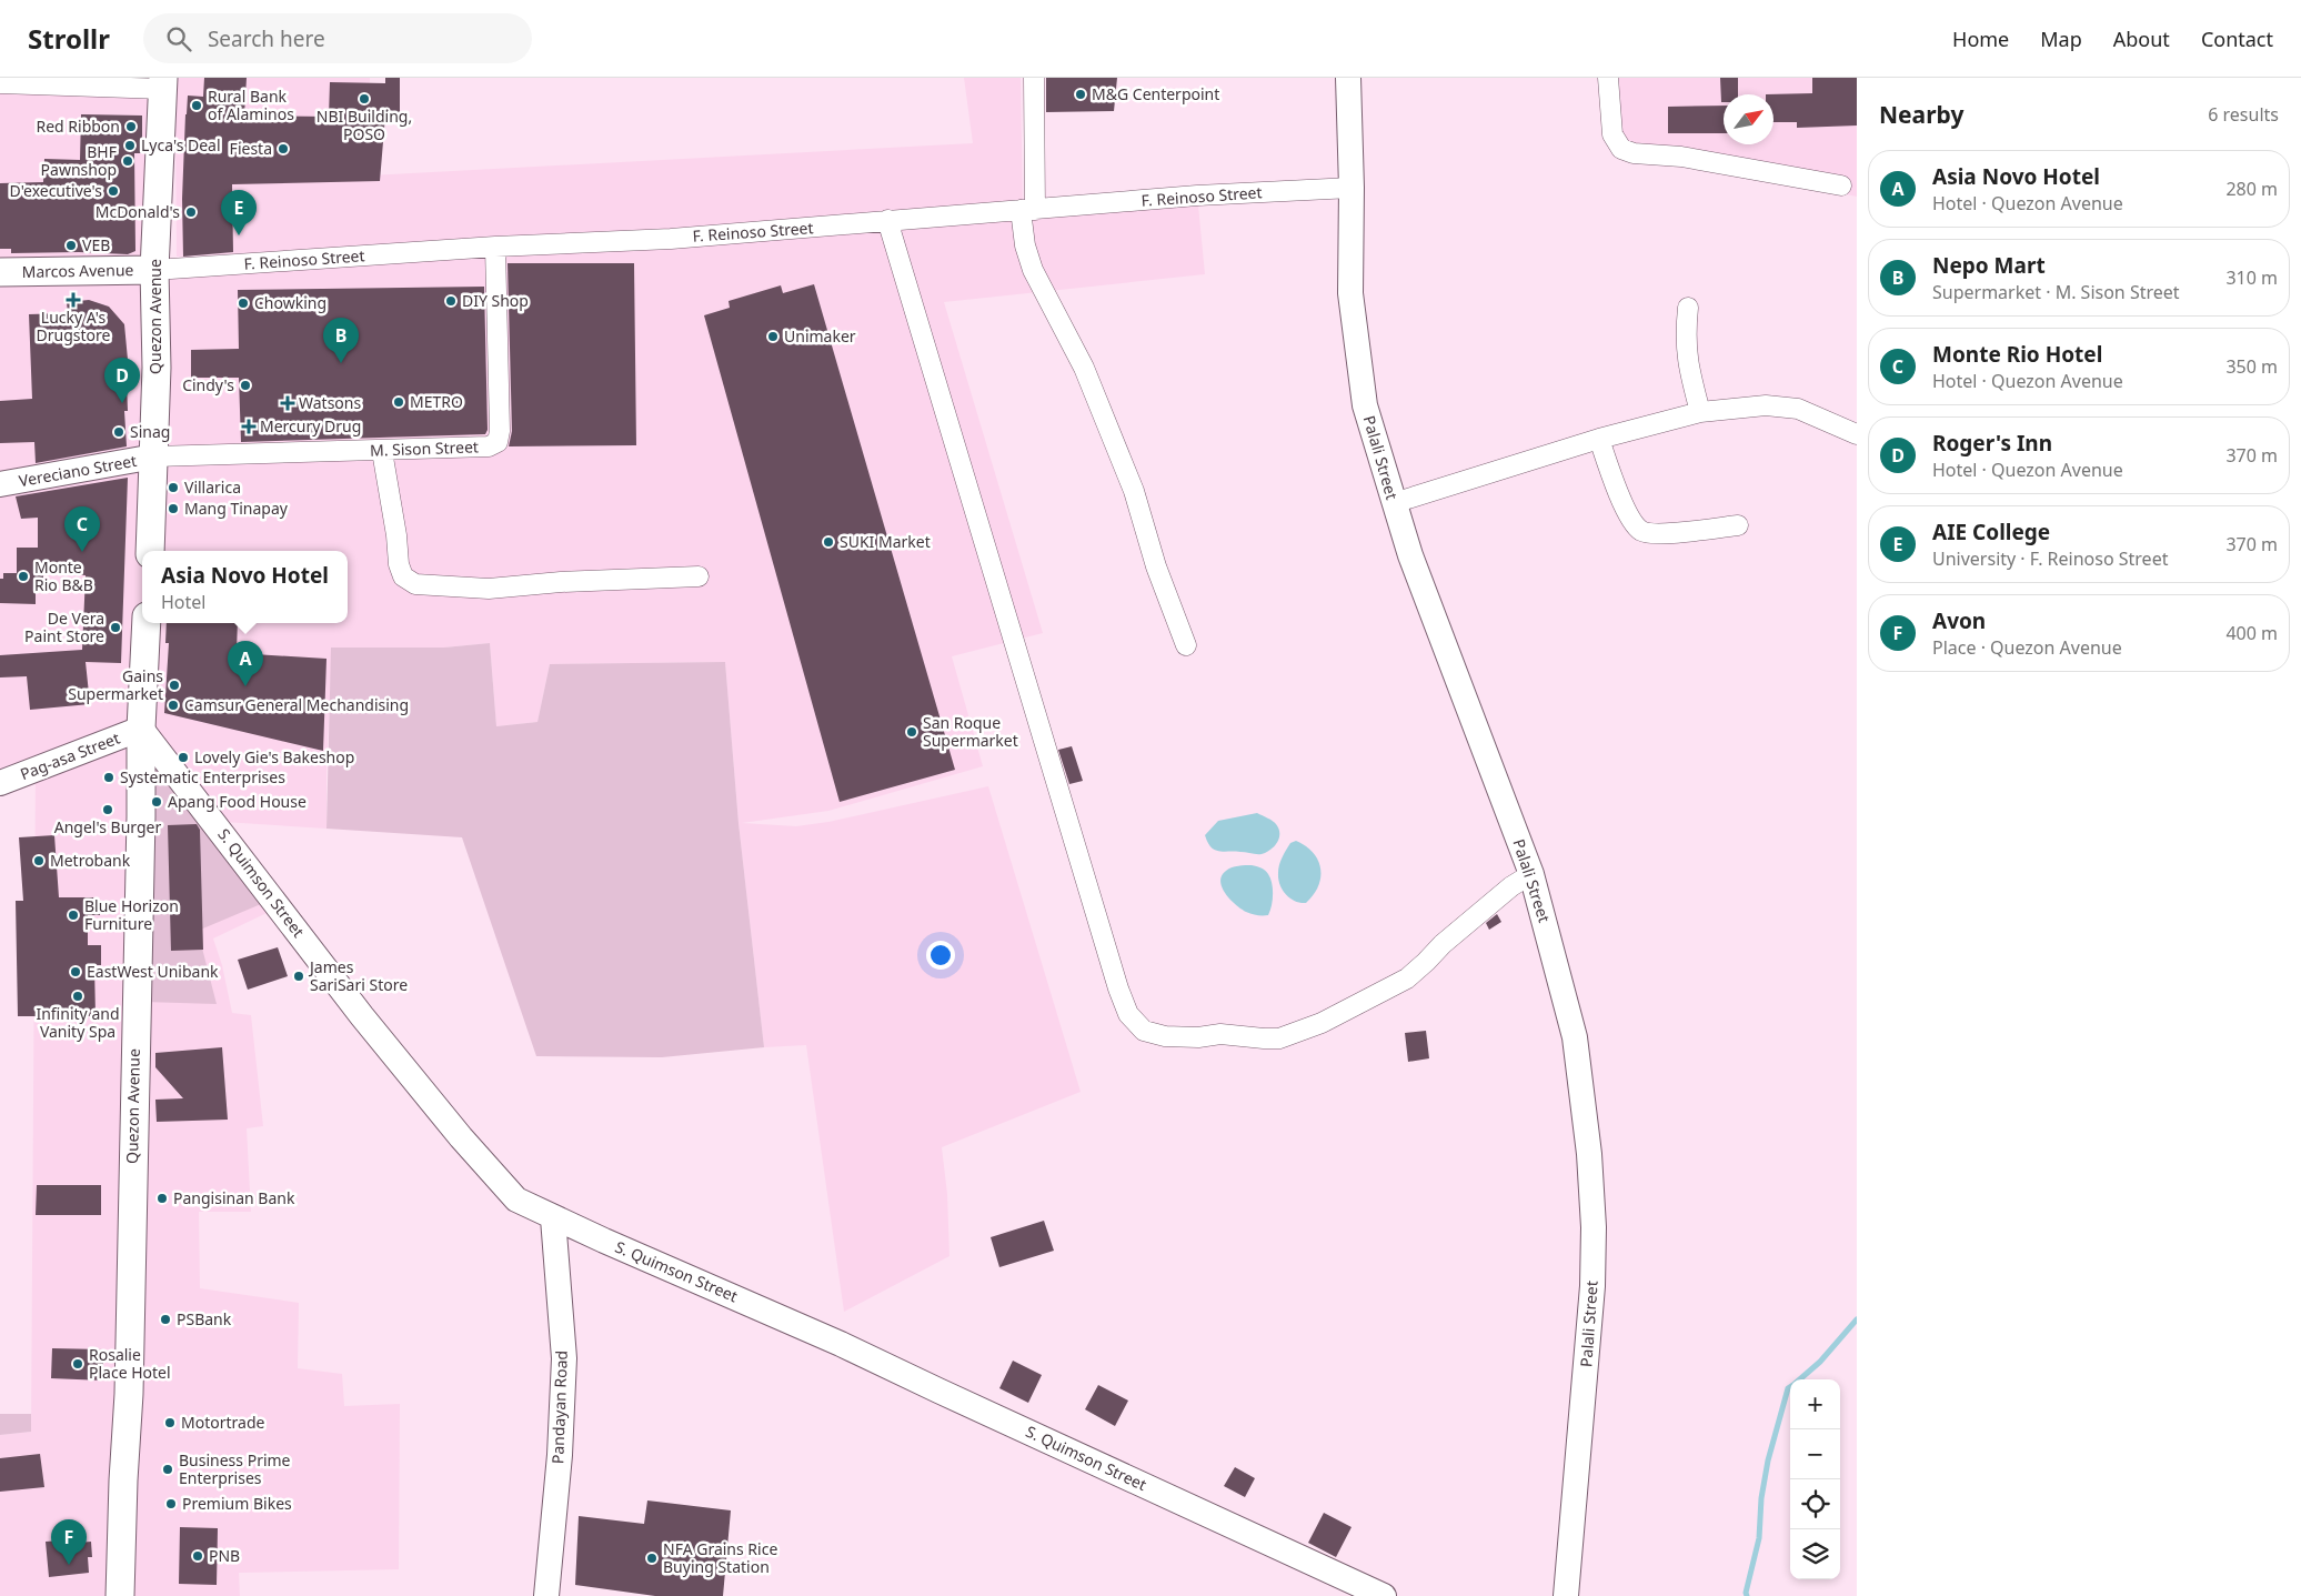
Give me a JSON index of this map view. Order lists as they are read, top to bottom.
{
  "streets": {
    "main road": ["Marcos Avenue", "Quezon Avenue"],
    "street": [
      "F. Reinoso Street",
      "M. Sison Street",
      "Palali Street",
      "Vereciano Street",
      "Pag-asa Street",
      "S. Quimson Street",
      "Pandayan Road"
    ]
  },
  "crossings": [
    ["F. Reinoso Street", "Marcos Avenue"],
    ["F. Reinoso Street", "Quezon Avenue"],
    ["F. Reinoso Street", "M. Sison Street"],
    ["F. Reinoso Street", "Palali Street"],
    ["Marcos Avenue", "Quezon Avenue"],
    ["Quezon Avenue", "M. Sison Street"],
    ["Quezon Avenue", "Vereciano Street"],
    ["Quezon Avenue", "Pag-asa Street"],
    ["Quezon Avenue", "S. Quimson Street"],
    ["M. Sison Street", "Vereciano Street"],
    ["Pag-asa Street", "S. Quimson Street"],
    ["S. Quimson Street", "Pandayan Road"]
  ],
  "places": {
    "other": [
      "M&G Centerpoint",
      "NBI Building, POSO",
      "Rural Bank of Alaminos",
      "Red Ribbon",
      "Lyca's Deal",
      "Fiesta",
      "BHF Pawnshop",
      "D'executive's",
      "McDonald's",
      "VEB",
      "DIY Shop",
      "Chowking",
      "Unimaker",
      "Cindy's",
      "METRO",
      "Sinag",
      "Villarica",
      "Mang Tinapay",
      "SUKI Market",
      "Monte Rio B&B",
      "De Vera Paint Store",
      "Gains Supermarket",
      "Camsur General Mechandising",
      "San Roque Supermarket",
      "Lovely Gie's Bakeshop",
      "Systematic Enterprises",
      "Apang Food House",
      "Angel's Burger",
      "Metrobank",
      "Blue Horizon Furniture",
      "EastWest Unibank",
      "James SariSari Store",
      "Infinity and Vanity Spa",
      "Pangisinan Bank",
      "PSBank",
      "Rosalie Place Hotel",
      "Motortrade",
      "Business Prime Enterprises",
      "Premium Bikes",
      "PNB",
      "NFA Grains Rice Buying Station"
    ],
    "health": ["Lucky A's Drugstore", "Watsons", "Mercury Drug"]
  },
  "north": "top right",
  "page": {
    "header": "Strollr",
    "search": "Search here",
    "nav": [
      "Home",
      "Map",
      "About",
      "Contact"
    ],
    "heading": ["Nearby", "6 results"],
    "list": [
      {
        "mark": "A",
        "name": "Asia Novo Hotel",
        "note": "Hotel · Quezon Avenue",
        "value": "280 m"
      },
      {
        "mark": "B",
        "name": "Nepo Mart",
        "note": "Supermarket · M. Sison Street",
        "value": "310 m"
      },
      {
        "mark": "C",
        "name": "Monte Rio Hotel",
        "note": "Hotel · Quezon Avenue",
        "value": "350 m"
      },
      {
        "mark": "D",
        "name": "Roger's Inn",
        "note": "Hotel · Quezon Avenue",
        "value": "370 m"
      },
      {
        "mark": "E",
        "name": "AIE College",
        "note": "University · F. Reinoso Street",
        "value": "370 m"
      },
      {
        "mark": "F",
        "name": "Avon",
        "note": "Place · Quezon Avenue",
        "value": "400 m"
      }
    ],
    "pins": [
      "E",
      "B",
      "D",
      "C",
      "A",
      "F"
    ],
    "popup": ["Asia Novo Hotel", "Hotel"],
    "map_buttons": ["+", "−"]
  }
}
